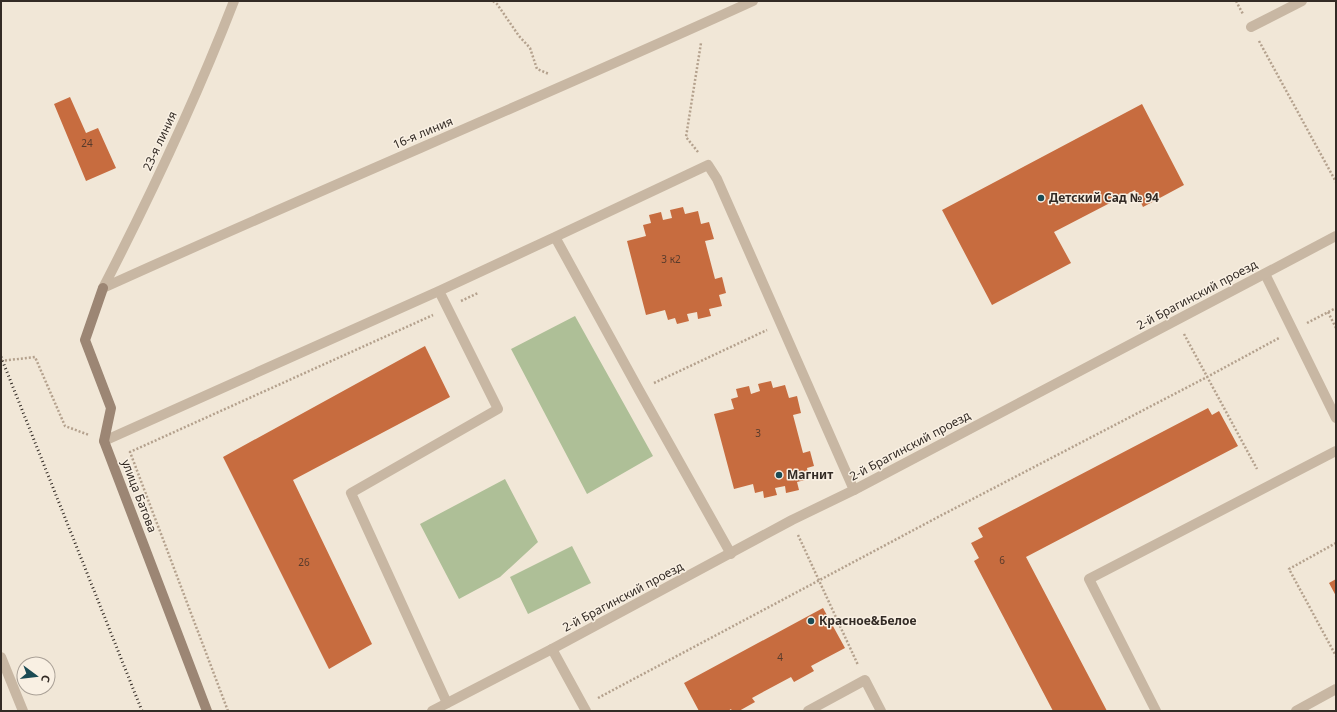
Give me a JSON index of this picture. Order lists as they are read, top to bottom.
{
  "streets": {
    "street": [
      "16-я линия",
      "23-я линия",
      "2-й Брагинский проезд",
      "улица Батова"
    ]
  },
  "crossings": [
    ["16-я линия", "23-я линия"]
  ],
  "places": ["Детский Сад № 94", "Магнит", "Красное&Белое"],
  "house_numbers": [
    "24",
    "3 к2",
    "3",
    "6",
    "26",
    "4"
  ],
  "north": "right"
}
